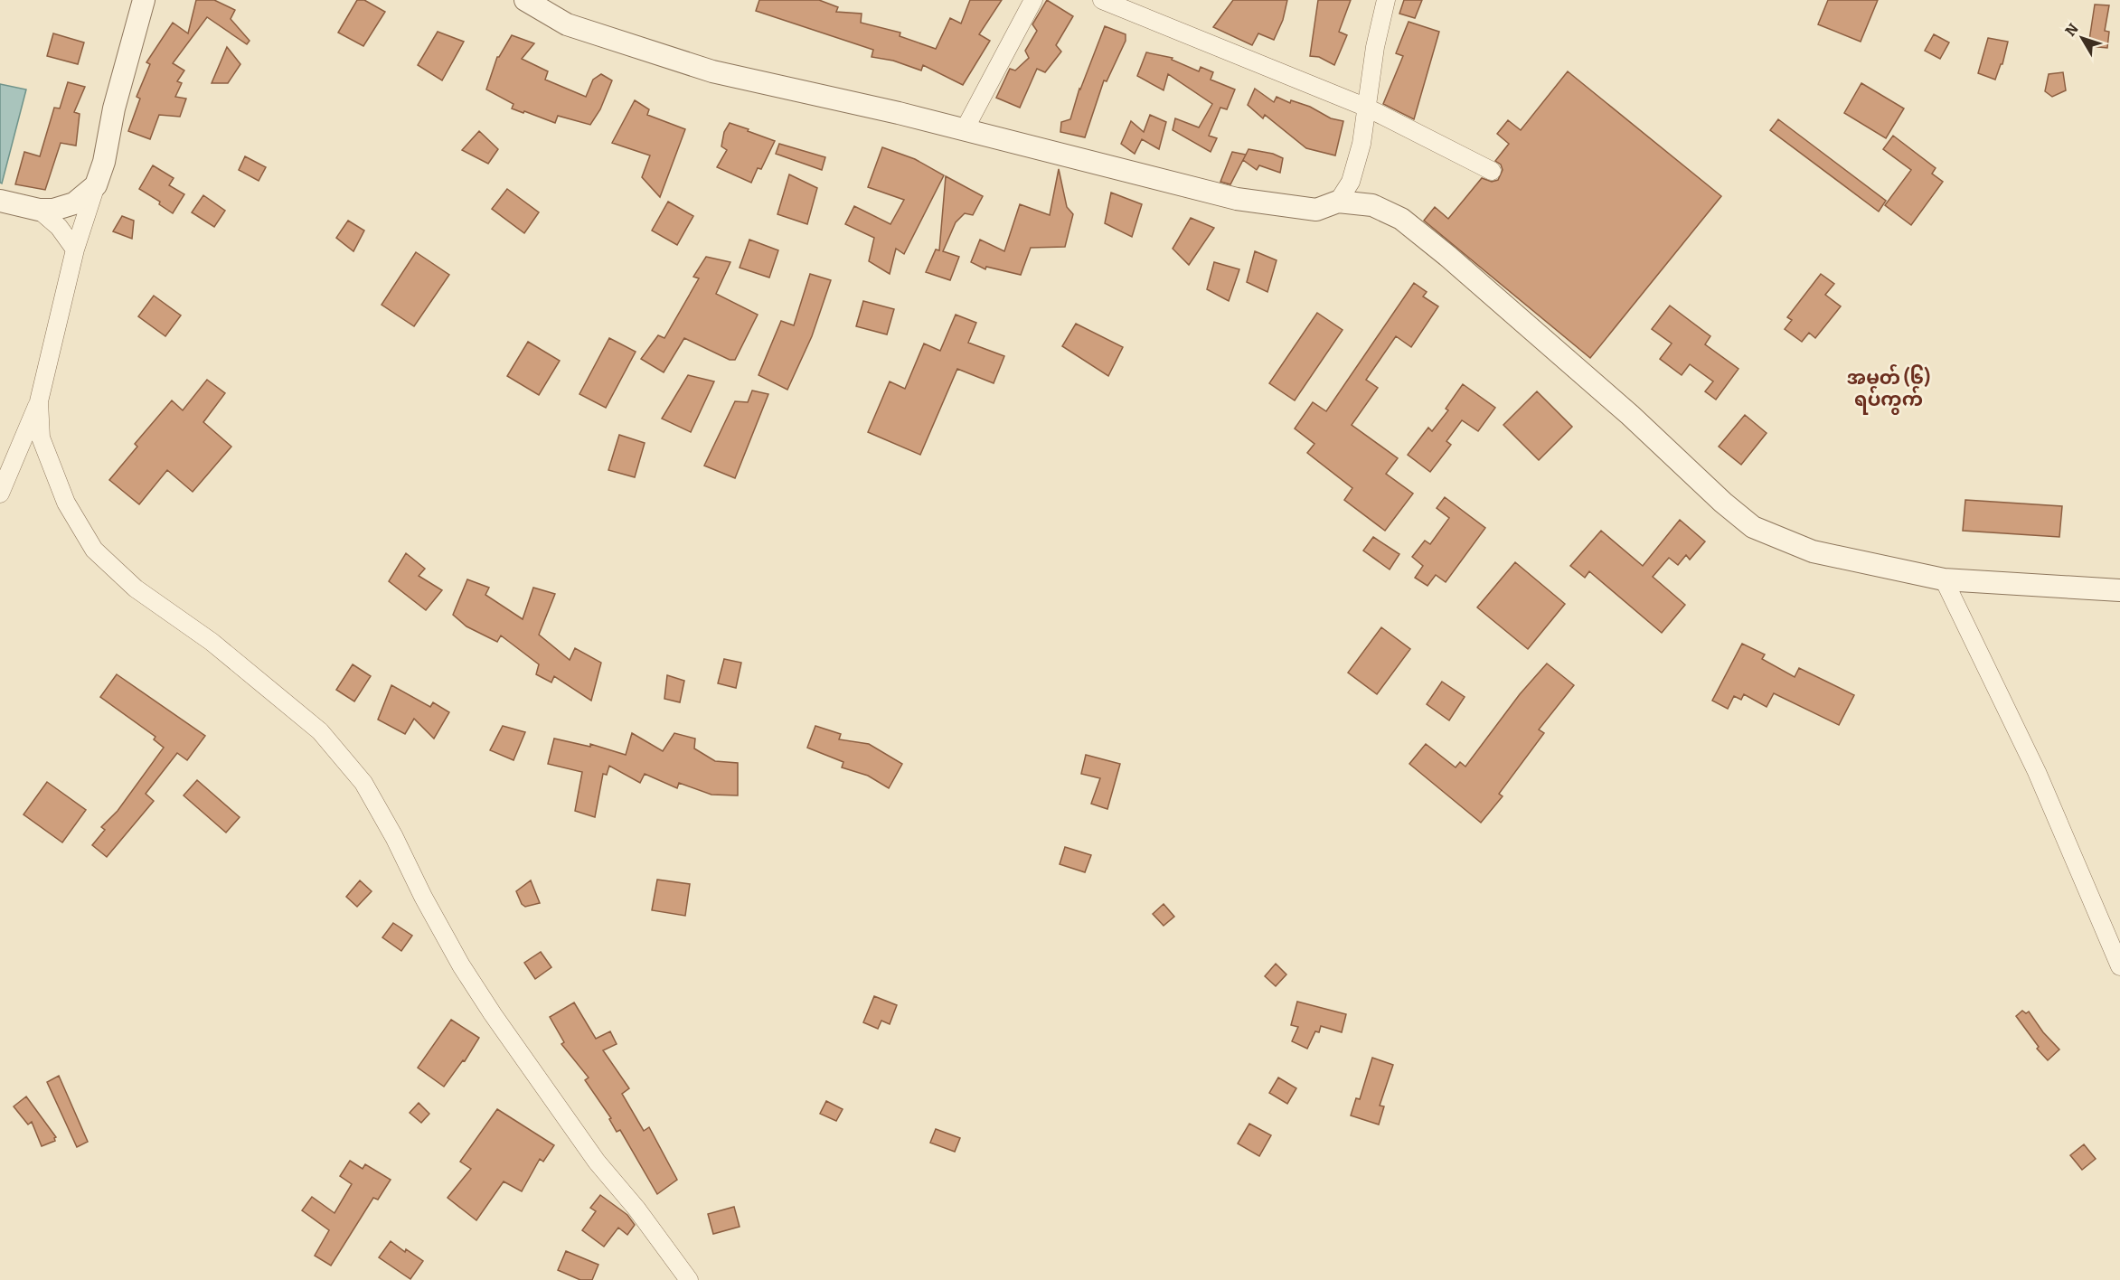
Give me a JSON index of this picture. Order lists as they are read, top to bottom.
{
  "districts": ["အမှတ် (၆) ရပ်ကွက်"],
  "north": "top left"
}
